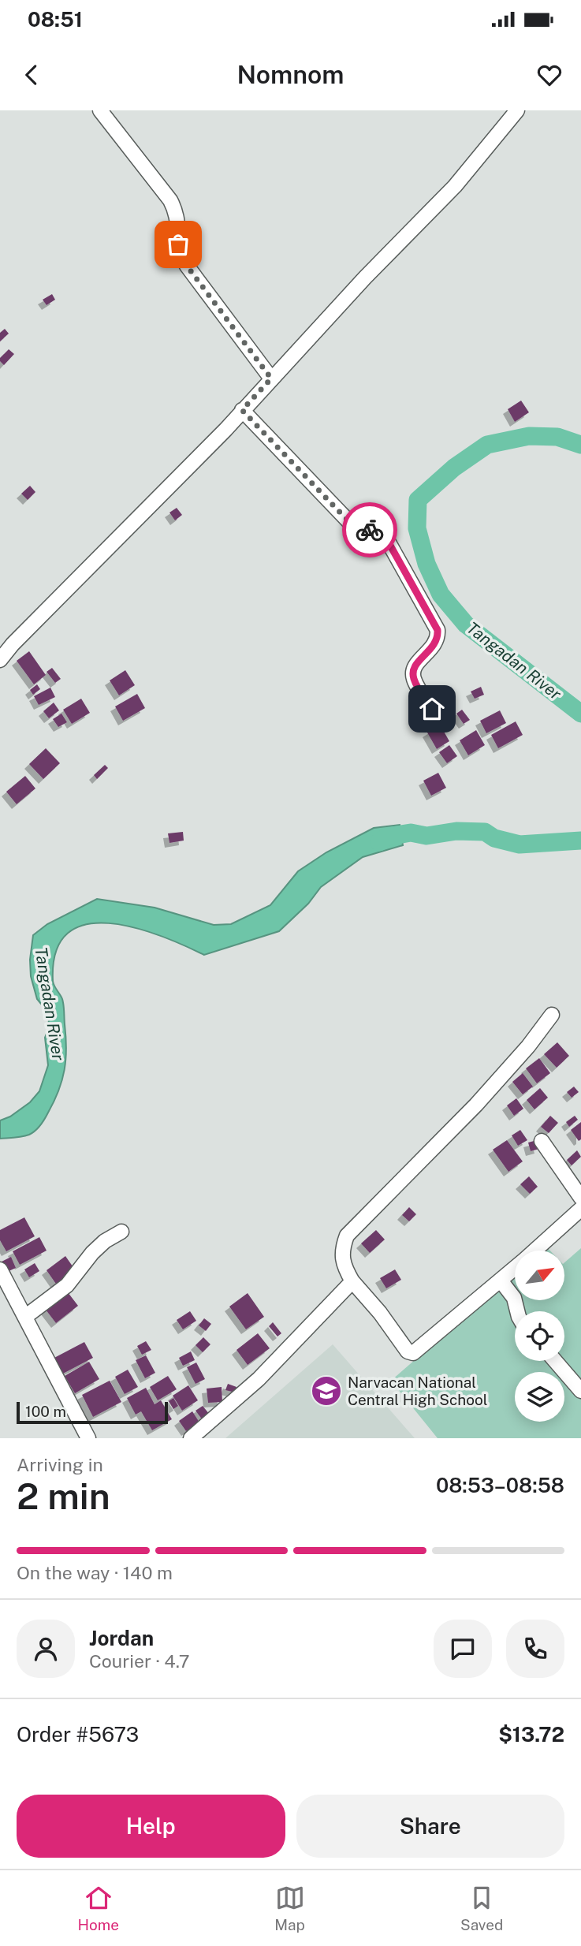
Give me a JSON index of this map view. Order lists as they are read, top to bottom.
{
  "water": ["Tangadan River"],
  "places": {
    "school or university": ["Narvacan National Central High School"]
  },
  "scale_bar": "100 m",
  "north": "top right",
  "page": {
    "status": "08:51",
    "header": "Nomnom",
    "scale": "100 m",
    "heading": ["2 min", "Arriving in", "08:53–08:58"],
    "panel": [
      "Jordan",
      "Courier · 4.7",
      "Order #5673",
      "$13.72"
    ],
    "bar": "On the way · 140 m",
    "buttons": ["Help", "Share"],
    "tabs": ["Home", "Map", "Saved"]
  }
}
